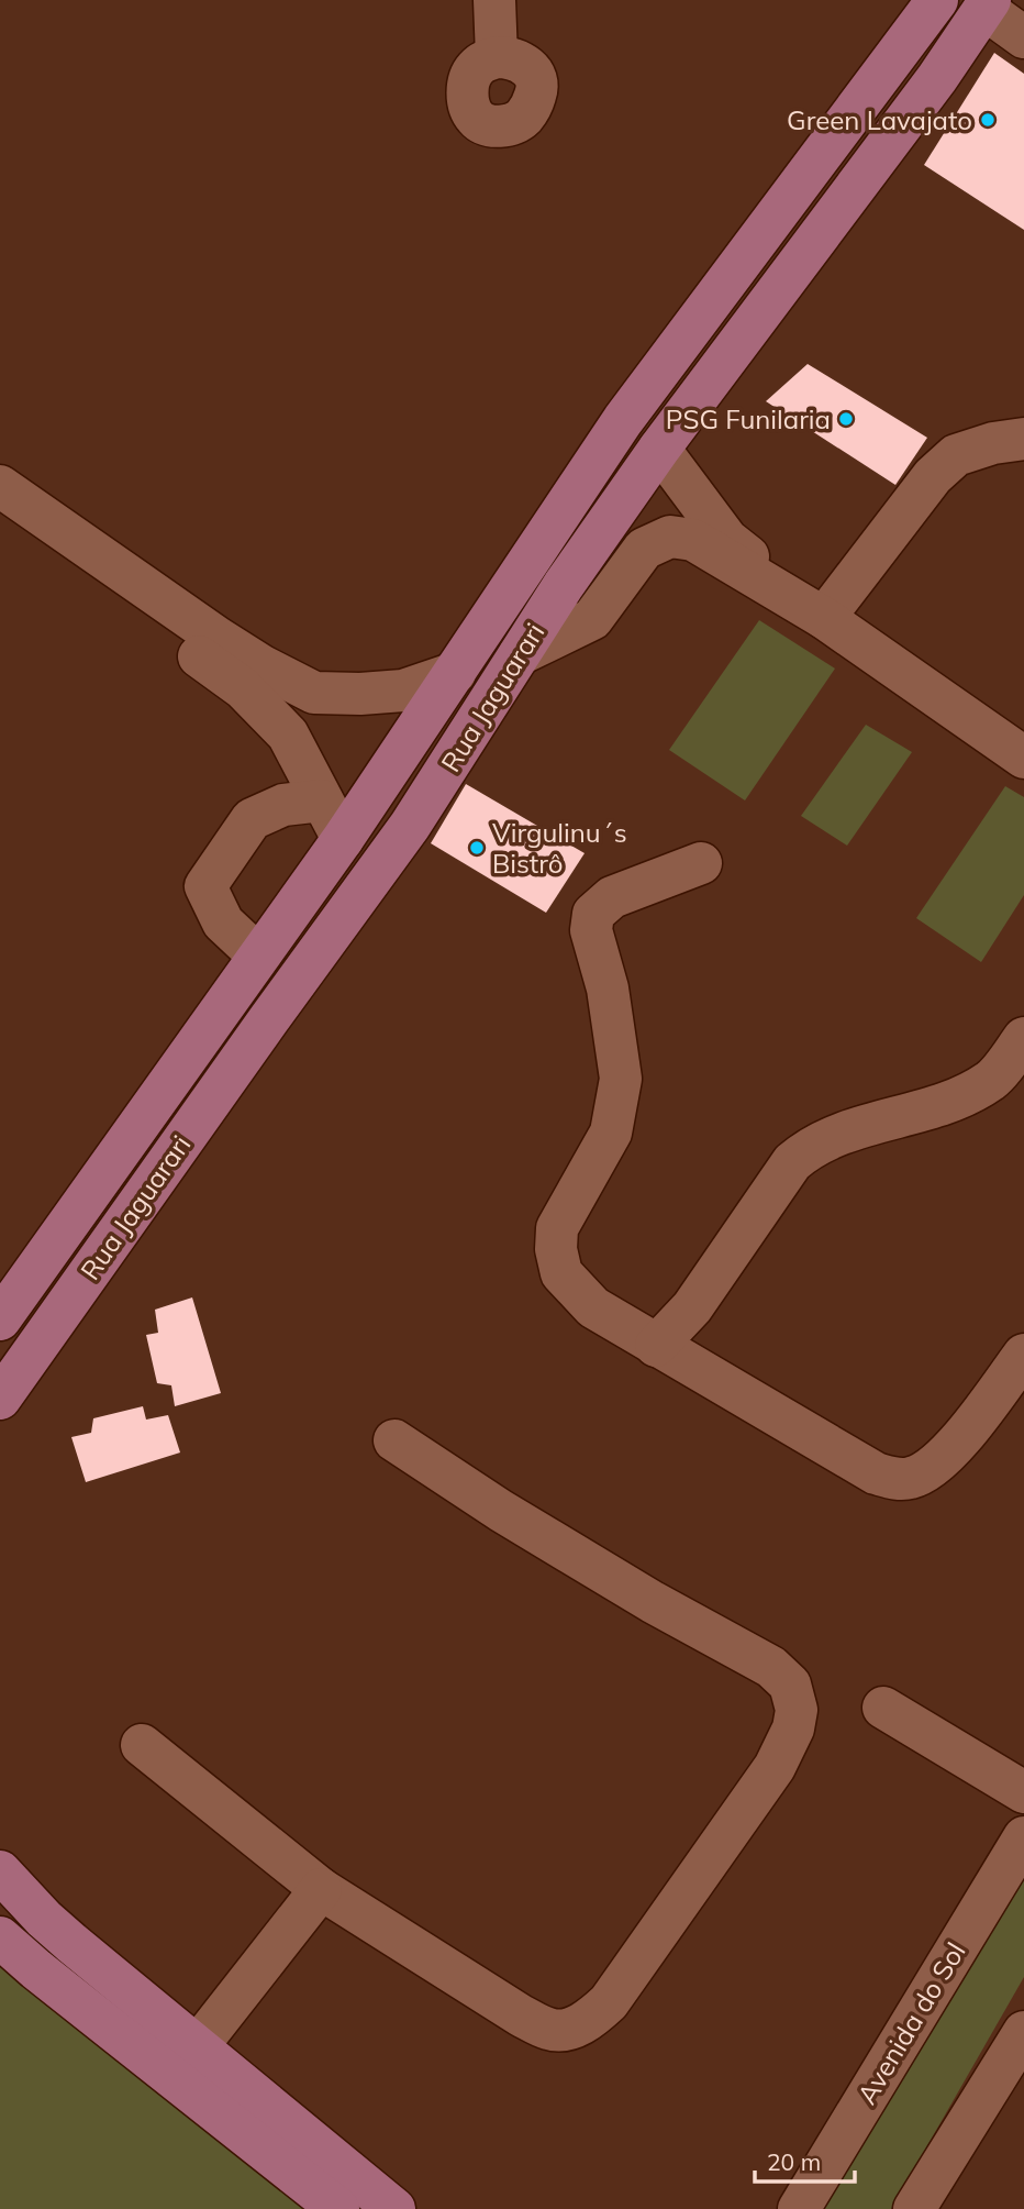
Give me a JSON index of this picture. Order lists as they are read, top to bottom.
{
  "streets": {
    "main road": ["Rua Jaguarari"],
    "street": ["Avenida do Sol"]
  },
  "places": ["Green Lavajato", "PSG Funilaria", "Virgulinu´s Bistrô"],
  "scale_bar": "20 m"
}
